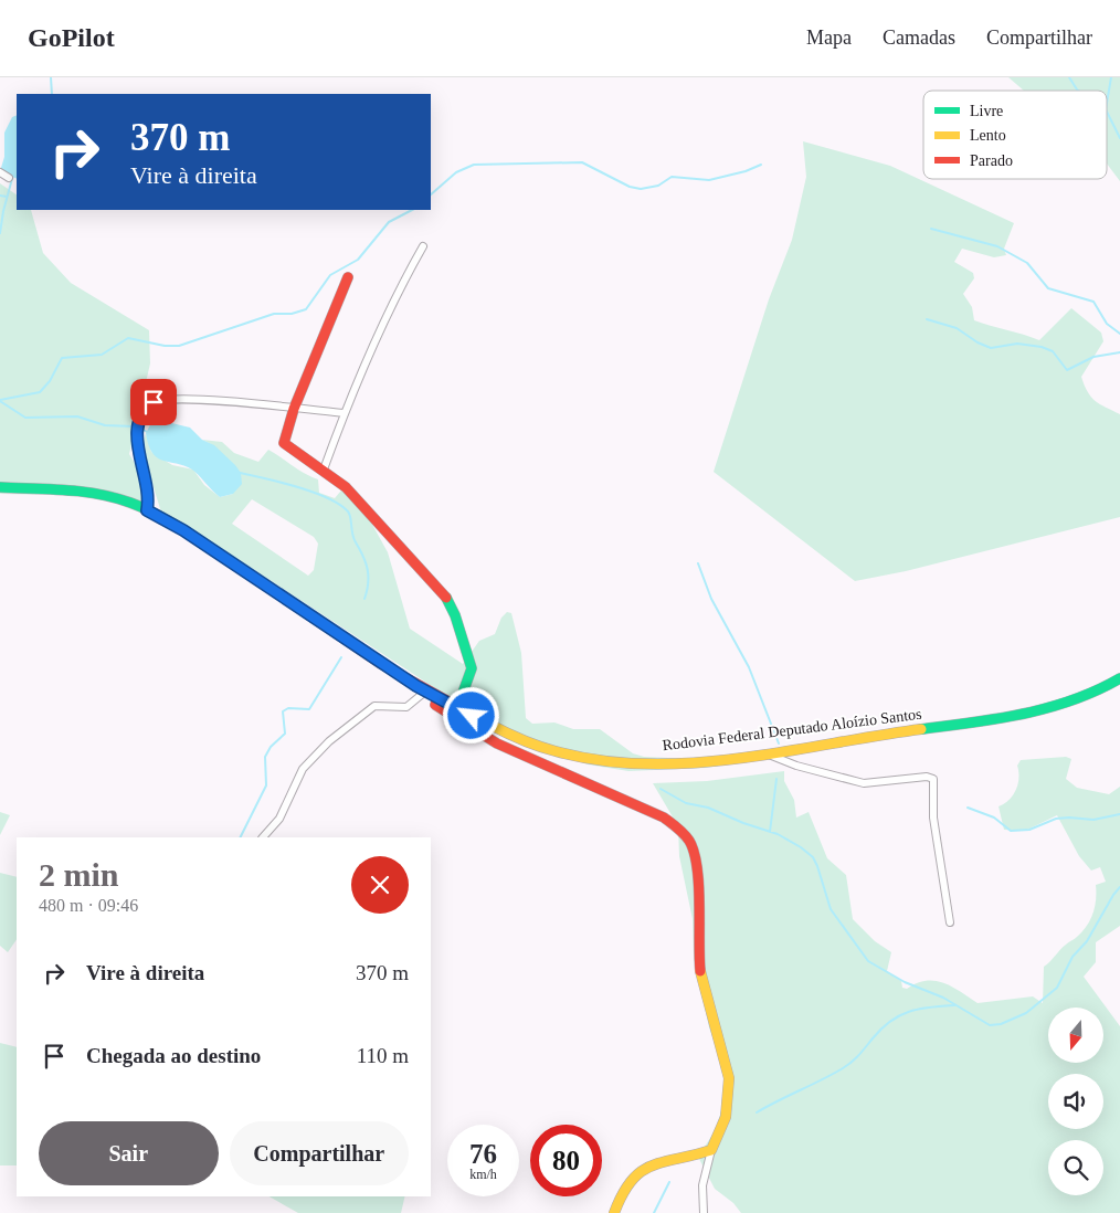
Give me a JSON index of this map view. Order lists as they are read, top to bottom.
{
  "streets": {
    "main road": ["Rodovia Federal Deputado Aloízio Santos"]
  },
  "legend": ["Livre", "Lento", "Parado"],
  "north": "bottom",
  "page": {
    "header": "GoPilot",
    "nav": ["Mapa", "Camadas", "Compartilhar"],
    "turn": ["370 m", "Vire à direita"],
    "heading": ["2 min", "480 m · 09:46"],
    "list": [
      {
        "name": "Vire à direita",
        "value": "370 m"
      },
      {
        "name": "Chegada ao destino",
        "value": "110 m"
      }
    ],
    "buttons": ["Sair", "Compartilhar"],
    "speed": "76 km/h",
    "limit": "80"
  }
}
